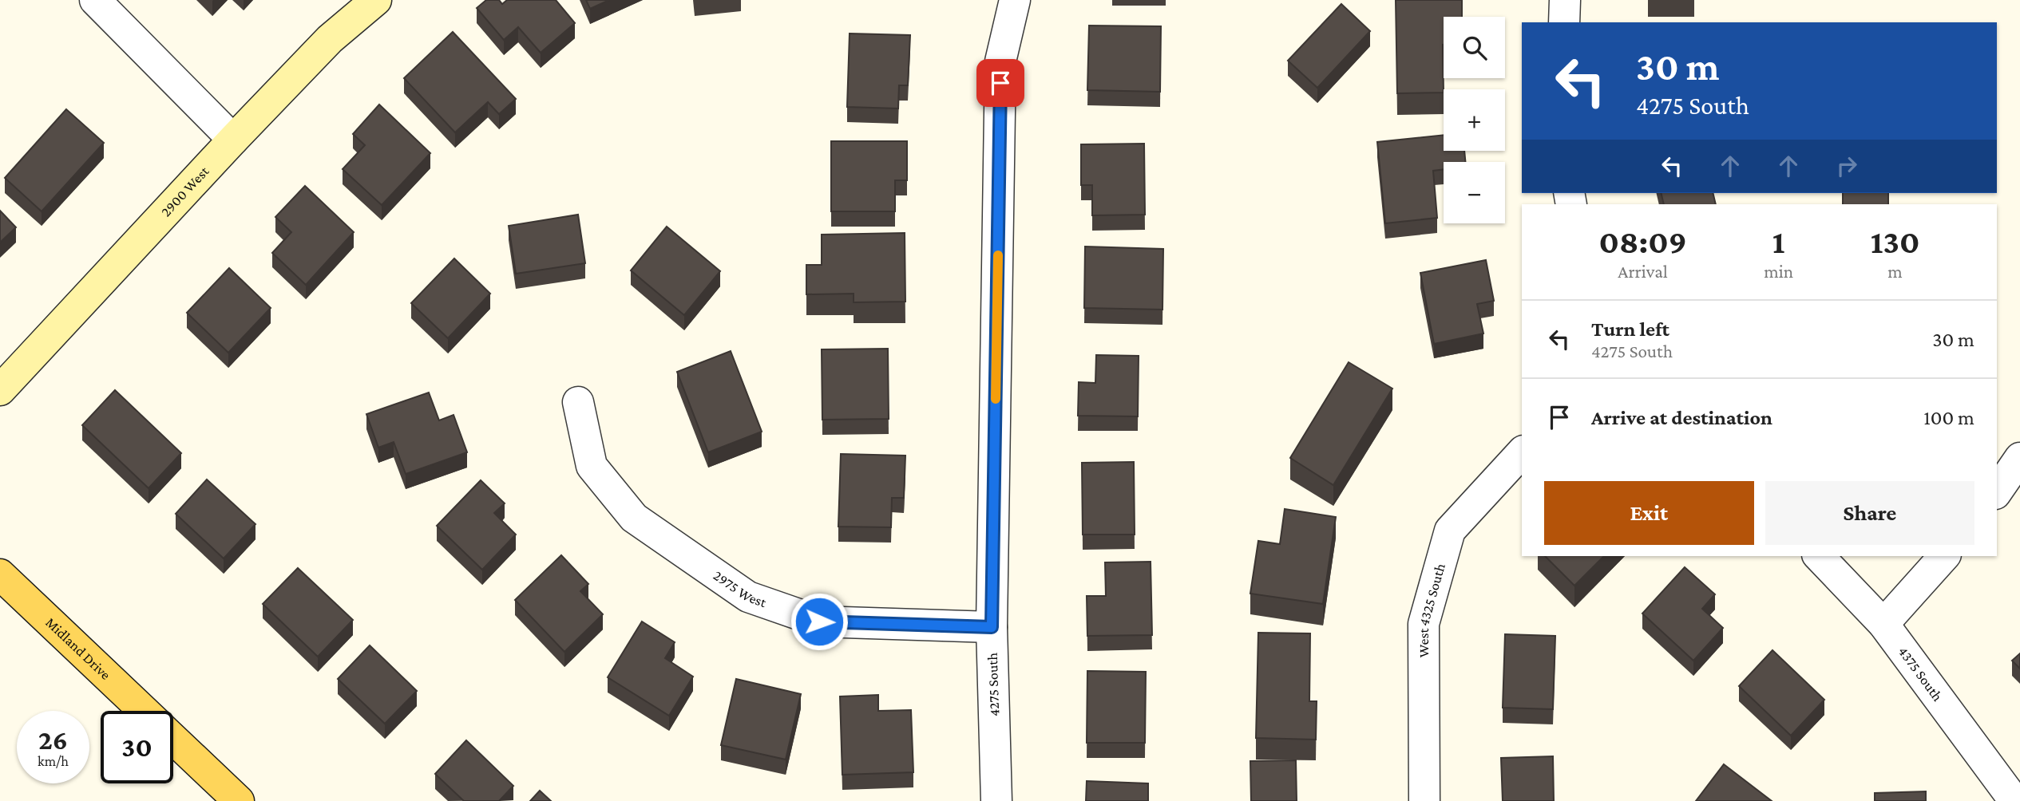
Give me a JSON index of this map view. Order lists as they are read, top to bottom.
{
  "streets": {
    "main road": ["Midland Drive"],
    "street": [
      "2900 West",
      "2975 West",
      "West 4325 South",
      "4375 South",
      "4275 South"
    ]
  },
  "crossings": [
    ["2975 West", "4275 South"]
  ],
  "page": {
    "map_buttons": ["+", "−"],
    "turn": ["30 m", "4275 South"],
    "eta": [
      "08:09",
      "Arrival",
      "1",
      "min",
      "130",
      "m"
    ],
    "list": [
      {
        "name": "Turn left",
        "note": "4275 South",
        "value": "30 m"
      },
      {
        "name": "Arrive at destination",
        "value": "100 m"
      }
    ],
    "buttons": ["Exit", "Share"],
    "speed": "26 km/h",
    "limit": "30"
  }
}
